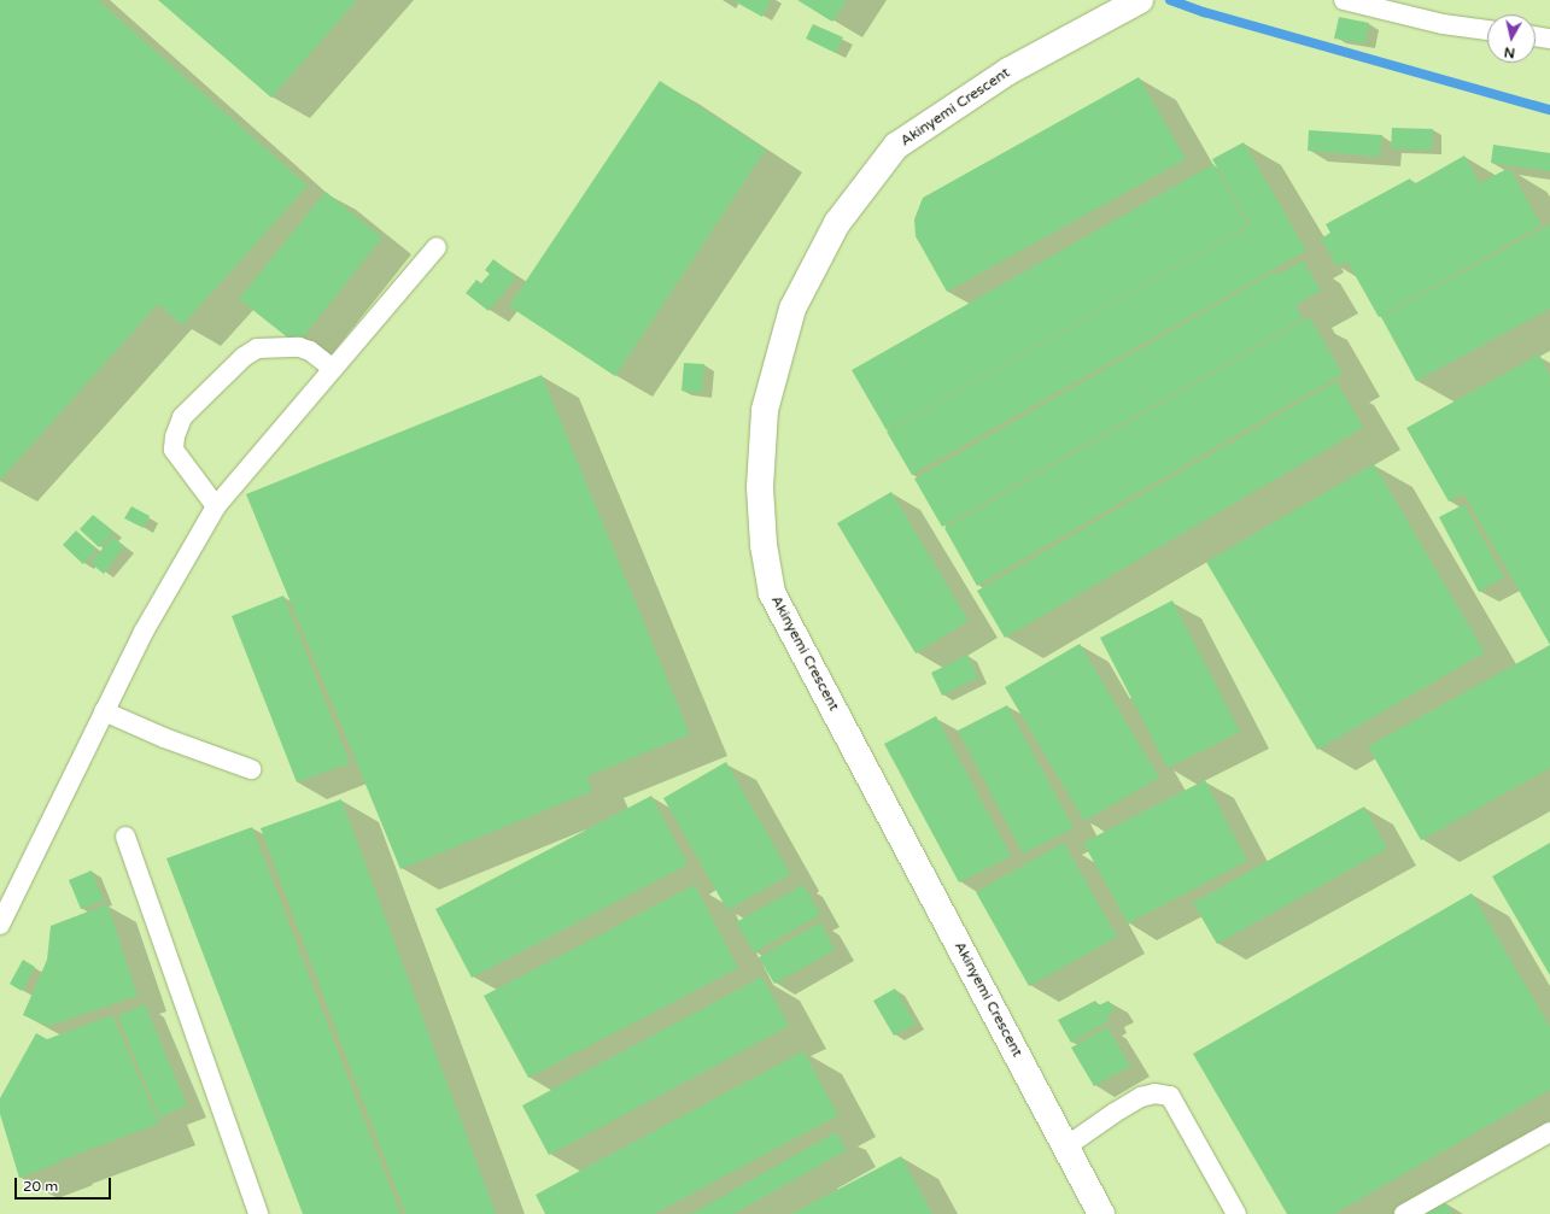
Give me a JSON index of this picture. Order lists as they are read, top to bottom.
{
  "streets": {
    "street": ["Akinyemi Crescent"]
  },
  "scale_bar": "20 m",
  "north": "bottom"
}
